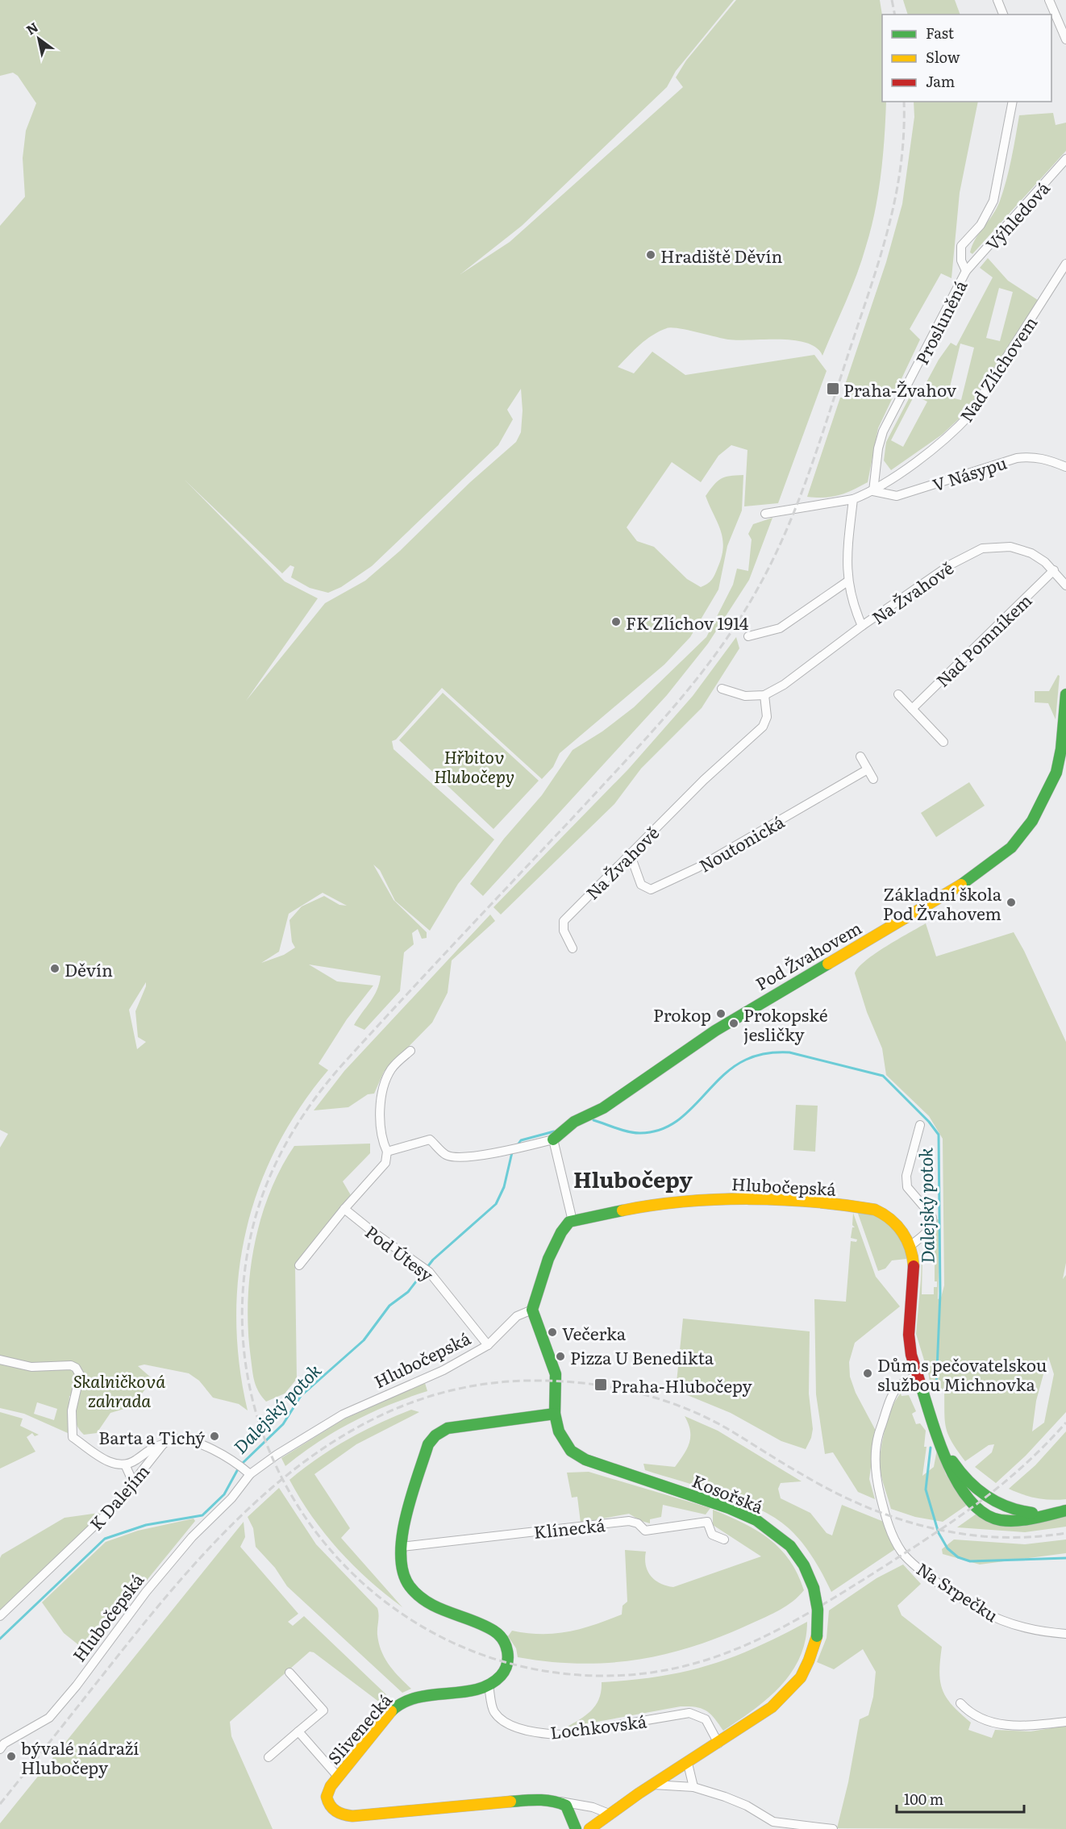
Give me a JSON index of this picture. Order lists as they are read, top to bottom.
{
  "streets": {
    "street": [
      "Výhledová",
      "Prosluněná",
      "Nad Zlíchovem",
      "V Násypu",
      "Na Žvahově",
      "Nad Pomníkem",
      "Noutonická",
      "Pod Žvahovem",
      "Hlubočepská",
      "Pod Útesy",
      "Kosořská",
      "K Dalejím",
      "Klínecká",
      "Na Srpečku",
      "Lochkovská",
      "Slivenecká"
    ]
  },
  "crossings": [
    ["Výhledová", "Prosluněná"],
    ["Prosluněná", "Nad Zlíchovem"],
    ["Prosluněná", "V Násypu"],
    ["Nad Zlíchovem", "V Násypu"],
    ["Na Žvahově", "Nad Pomníkem"],
    ["Na Žvahově", "Noutonická"],
    ["Hlubočepská", "Pod Útesy"],
    ["Hlubočepská", "Kosořská"],
    ["Hlubočepská", "Na Srpečku"],
    ["Kosořská", "Lochkovská"],
    ["Lochkovská", "Slivenecká"]
  ],
  "districts": ["Hlubočepy"],
  "water": ["Dalejský potok"],
  "parks": ["Hřbitov Hlubočepy", "Skalničková zahrada"],
  "places": {
    "other": [
      "Hradiště Děvín",
      "FK Zlíchov 1914",
      "Základní škola Pod Žvahovem",
      "Děvín",
      "Prokop",
      "Prokopské jesličky",
      "Večerka",
      "Pizza U Benedikta",
      "Dům s pečovatelskou službou Michnovka",
      "Barta a Tichý",
      "bývalé nádraží Hlubočepy"
    ],
    "transit": ["Praha-Žvahov", "Praha-Hlubočepy"]
  },
  "legend": ["Fast", "Slow", "Jam"],
  "scale_bar": "100 m",
  "north": "top left"
}
